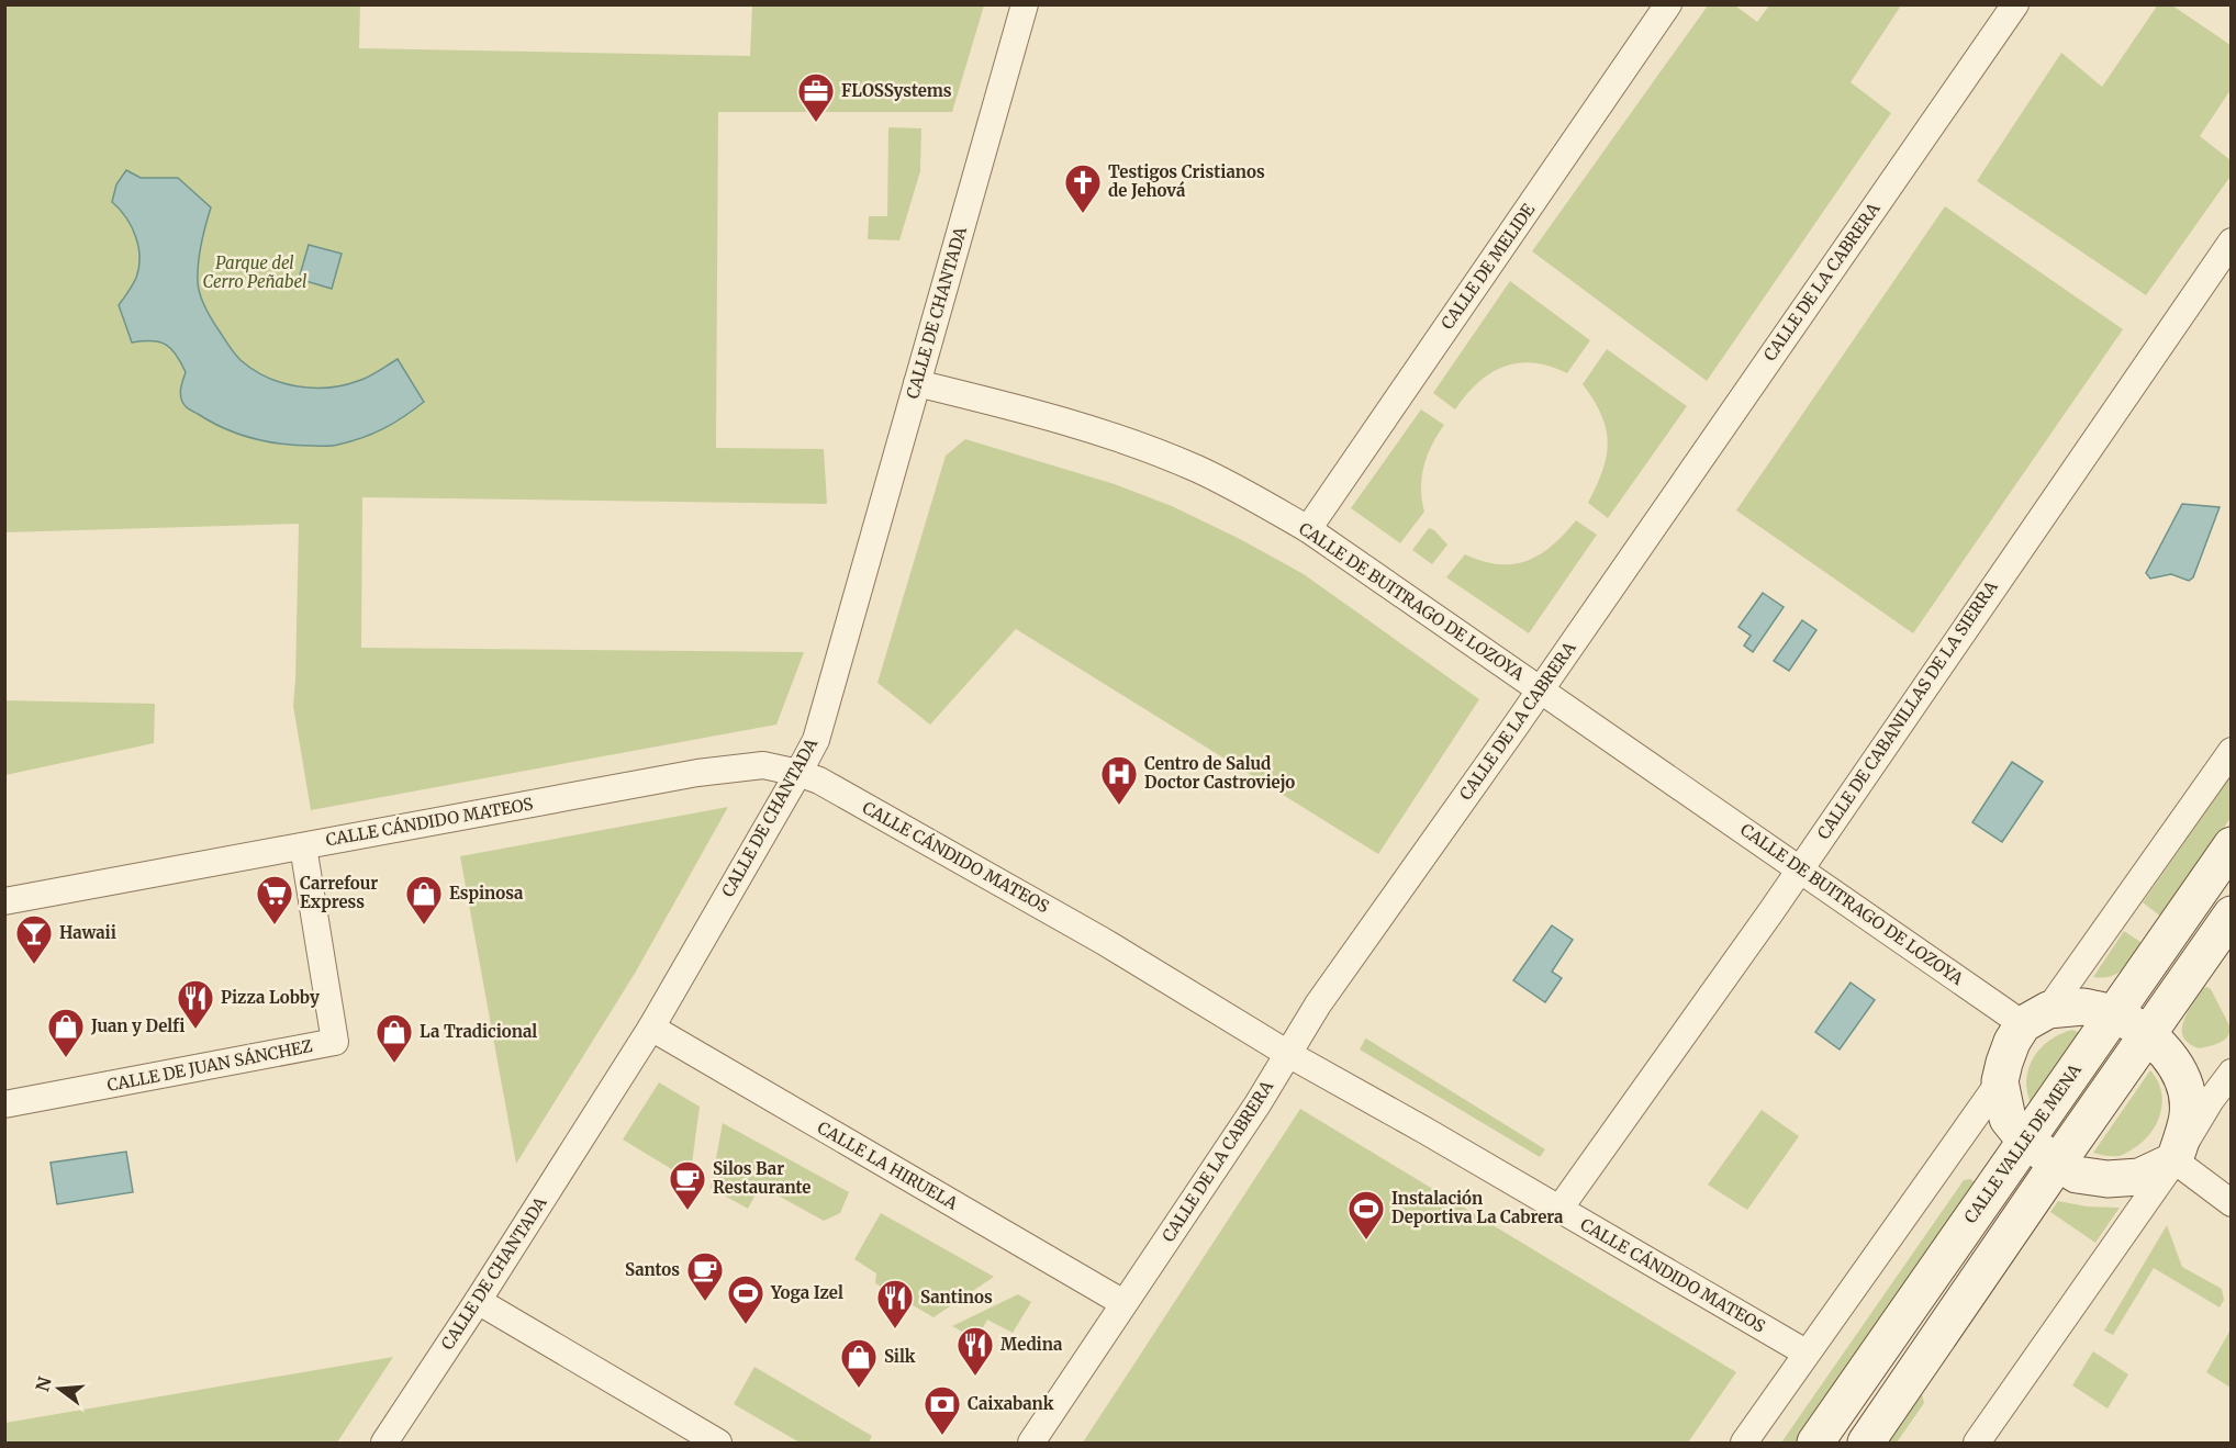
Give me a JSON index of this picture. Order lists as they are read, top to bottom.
{
  "streets": {
    "main road": ["CALLE VALLE DE MENA"],
    "street": [
      "CALLE DE MELIDE",
      "CALLE DE LA CABRERA",
      "CALLE DE CHANTADA",
      "CALLE DE BUITRAGO DE LOZOYA",
      "CALLE DE CABANILLAS DE LA SIERRA",
      "CALLE CÁNDIDO MATEOS",
      "CALLE DE JUAN SÁNCHEZ",
      "CALLE LA HIRUELA"
    ]
  },
  "crossings": [
    ["CALLE DE MELIDE", "CALLE DE BUITRAGO DE LOZOYA"],
    ["CALLE DE LA CABRERA", "CALLE DE BUITRAGO DE LOZOYA"],
    ["CALLE DE LA CABRERA", "CALLE CÁNDIDO MATEOS"],
    ["CALLE DE LA CABRERA", "CALLE LA HIRUELA"],
    ["CALLE DE CHANTADA", "CALLE DE BUITRAGO DE LOZOYA"],
    ["CALLE DE CHANTADA", "CALLE CÁNDIDO MATEOS"],
    ["CALLE DE CHANTADA", "CALLE LA HIRUELA"],
    ["CALLE DE BUITRAGO DE LOZOYA", "CALLE DE CABANILLAS DE LA SIERRA"],
    ["CALLE DE CABANILLAS DE LA SIERRA", "CALLE CÁNDIDO MATEOS"],
    ["CALLE CÁNDIDO MATEOS", "CALLE DE JUAN SÁNCHEZ"]
  ],
  "parks": ["Parque del Cerro Peñabel"],
  "places": {
    "office": ["FLOSSystems"],
    "church": ["Testigos Cristianos de Jehová"],
    "hospital": ["Centro de Salud Doctor Castroviejo"],
    "supermarket": ["Carrefour Express"],
    "shop": [
      "Espinosa",
      "Juan y Delfi",
      "La Tradicional",
      "Silk"
    ],
    "bar": ["Hawaii"],
    "restaurant": ["Pizza Lobby", "Santinos", "Medina"],
    "cafe": ["Silos Bar Restaurante", "Santos"],
    "sports": ["Instalación Deportiva La Cabrera", "Yoga Izel"],
    "bank": ["Caixabank"]
  },
  "north": "left"
}
